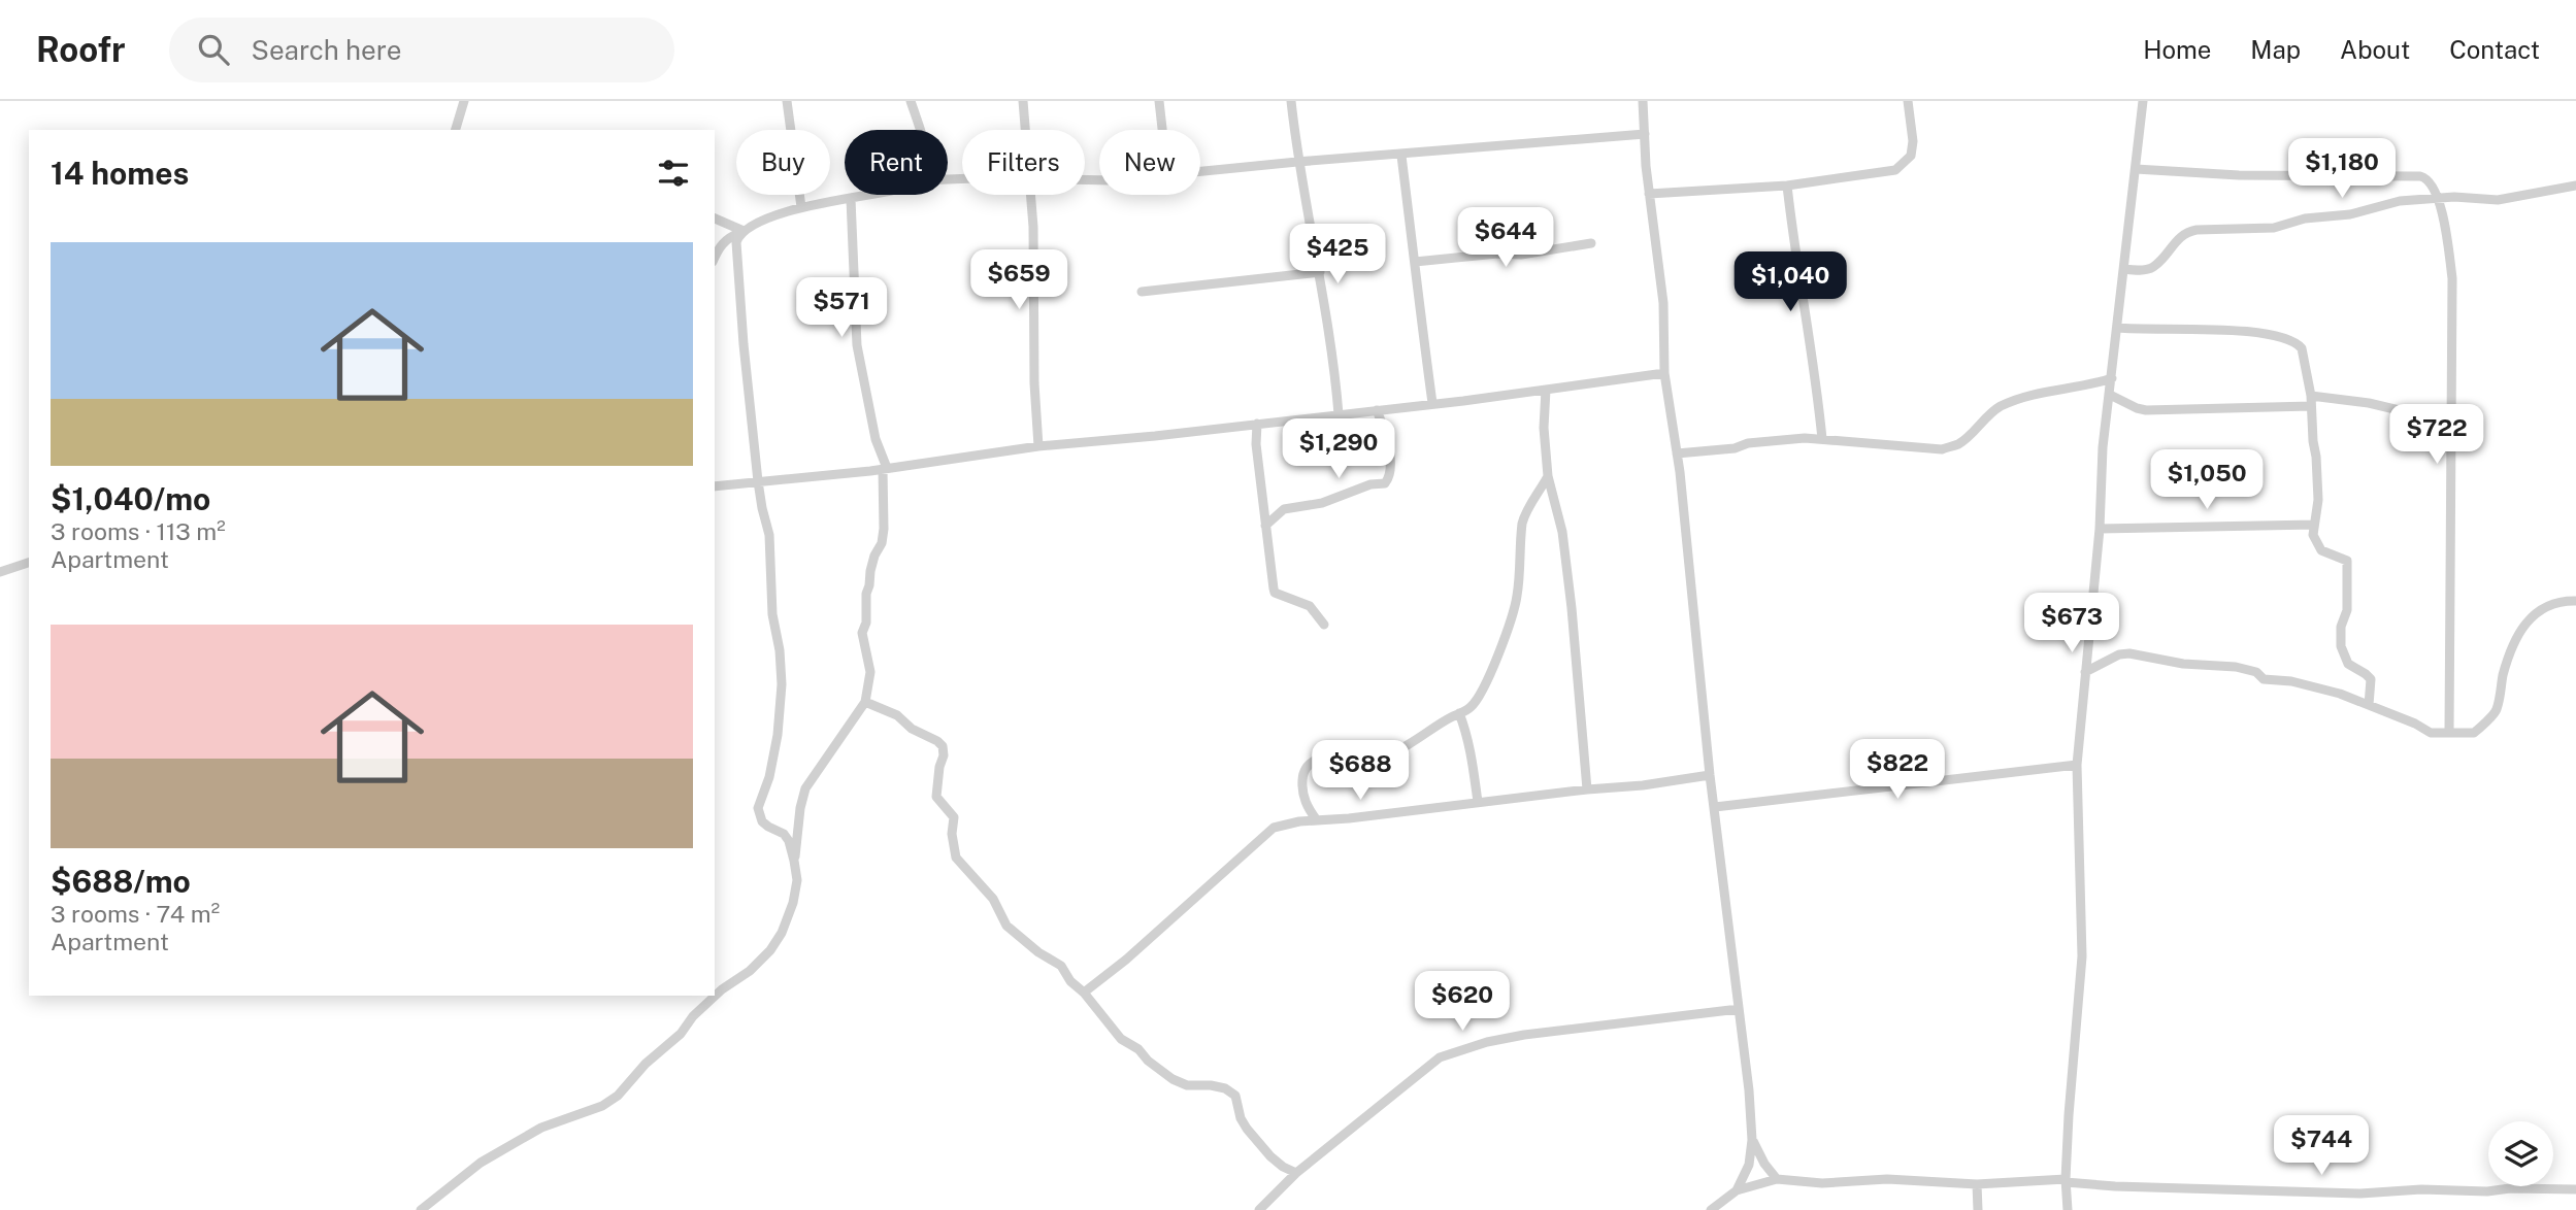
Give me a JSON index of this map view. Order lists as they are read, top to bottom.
{
  "page": {
    "header": "Roofr",
    "search": "Search here",
    "nav": [
      "Home",
      "Map",
      "About",
      "Contact"
    ],
    "chip": [
      "Buy",
      "Rent",
      "Filters",
      "New"
    ],
    "heading": "14 homes",
    "price": [
      "$1,180",
      "$644",
      "$425",
      "$659",
      "$1,040",
      "$571",
      "$722",
      "$1,290",
      "$1,050",
      "$673",
      "$822",
      "$688",
      "$620",
      "$744"
    ],
    "list": [
      {
        "name": "$1,040/mo",
        "note": "3 rooms · 113 m² · Apartment"
      },
      {
        "name": "$688/mo",
        "note": "3 rooms · 74 m² · Apartment"
      }
    ]
  }
}
